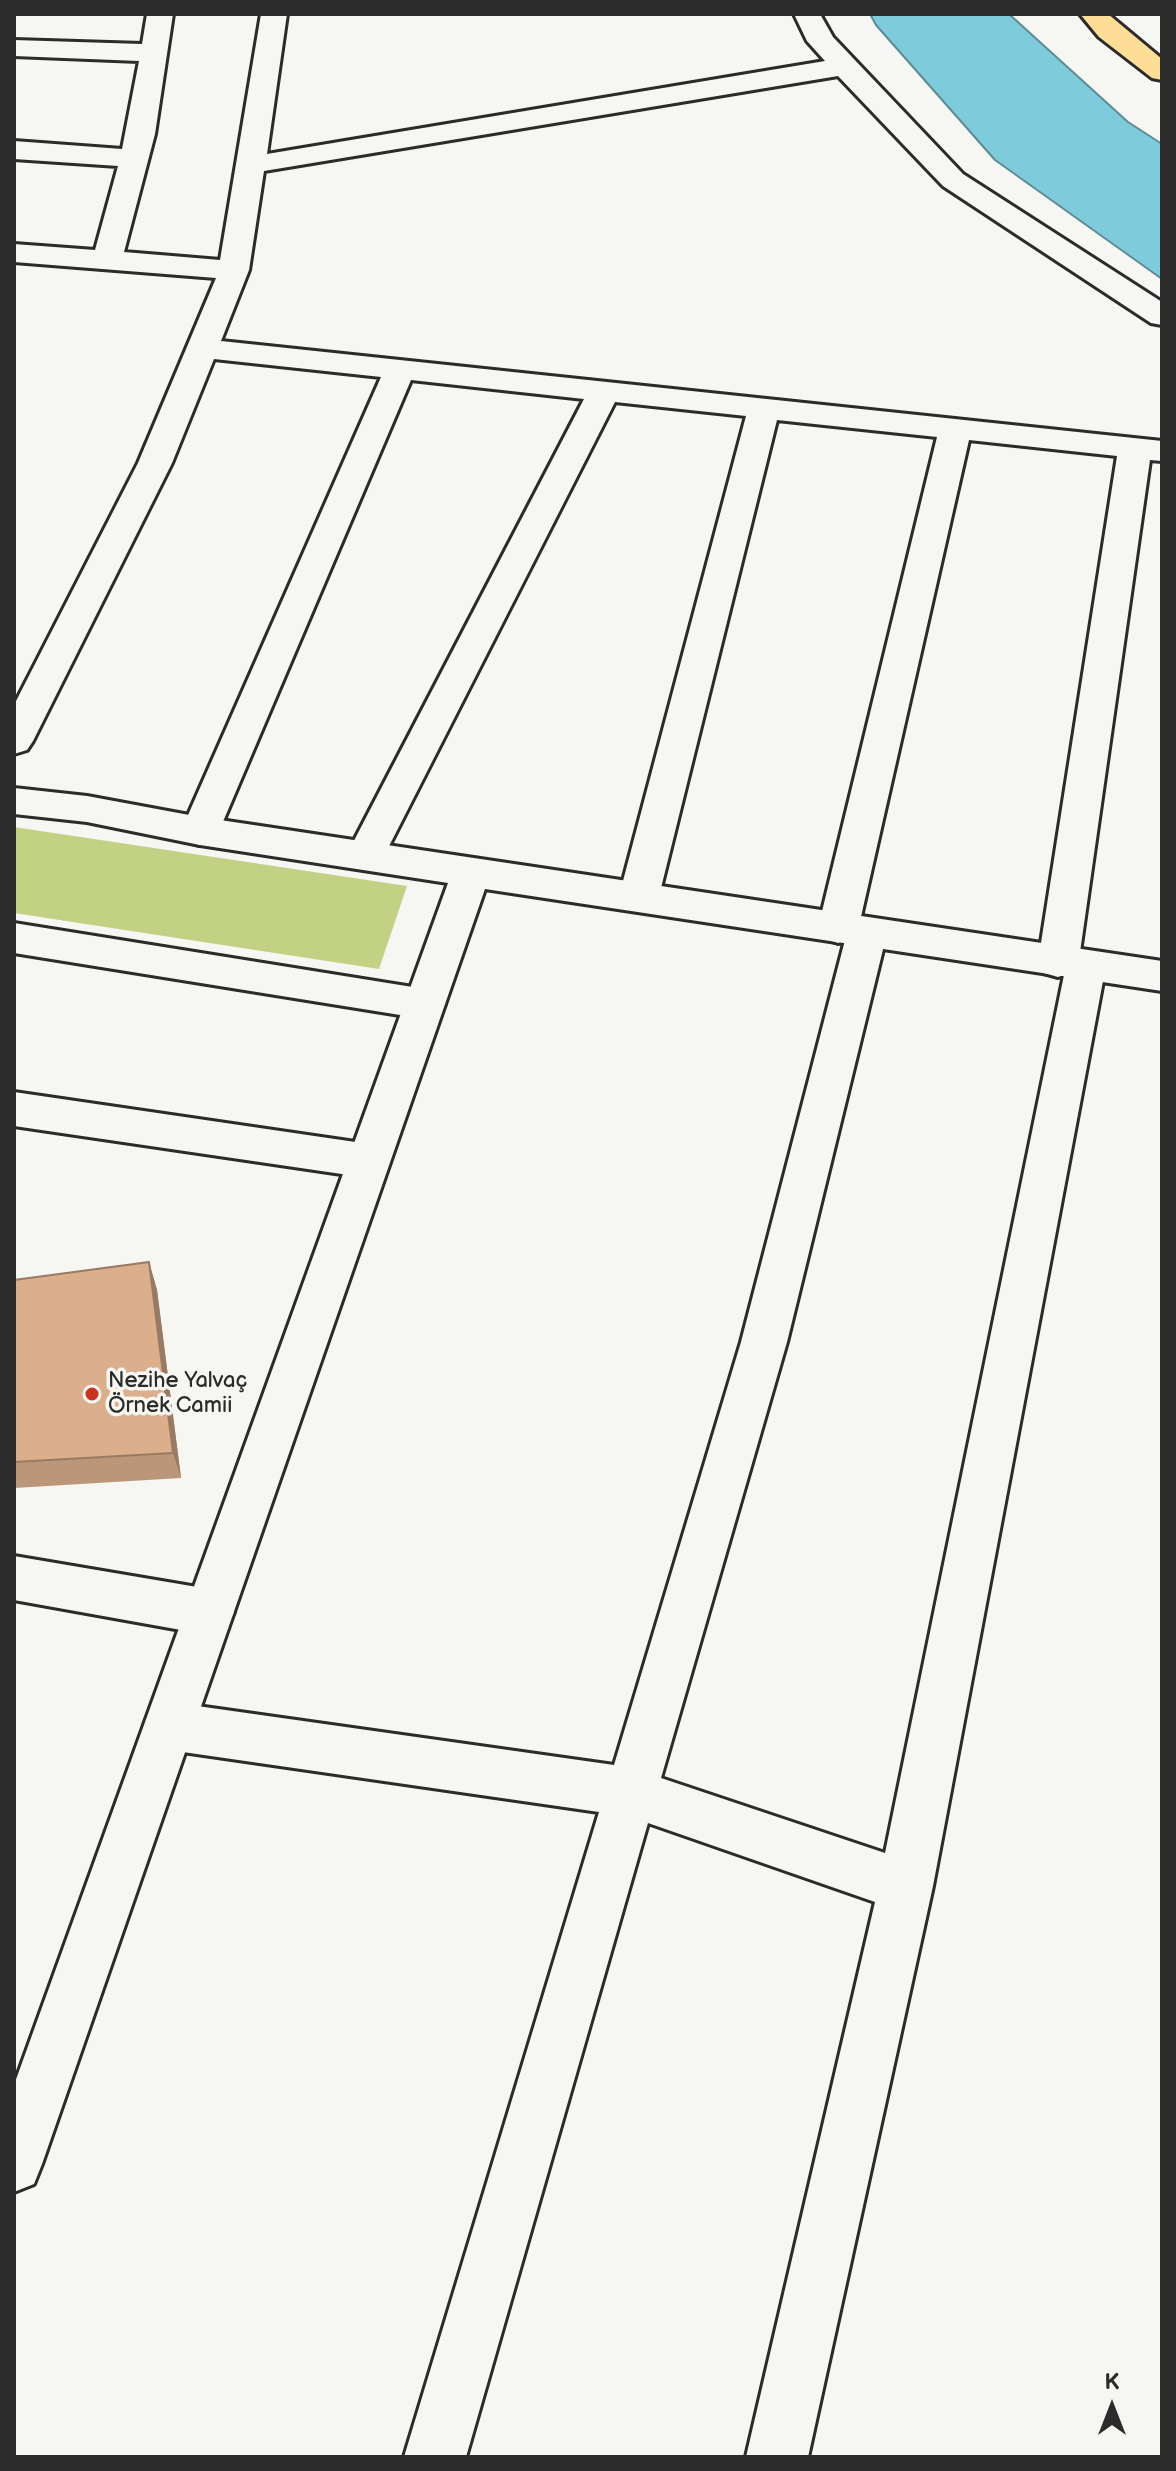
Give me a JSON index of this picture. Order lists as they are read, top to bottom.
{
  "places": ["Nezihe Yalvaç Örnek Camii"],
  "north": "top"
}
